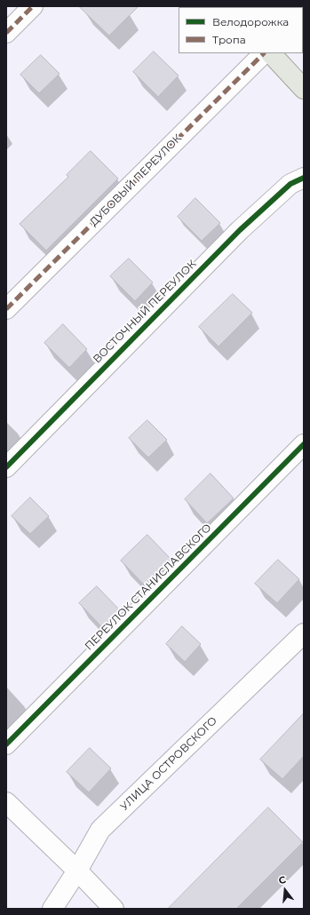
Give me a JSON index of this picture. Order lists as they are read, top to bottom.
{
  "streets": {
    "street": [
      "ДУБОВЫЙ ПЕРЕУЛОК",
      "ВОСТОЧНЫЙ ПЕРЕУЛОК",
      "ПЕРЕУЛОК СТАНИСЛАВСКОГО",
      "УЛИЦА ОСТРОВСКОГО"
    ]
  },
  "legend": ["Велодорожка", "Тропа"],
  "north": "top"
}
